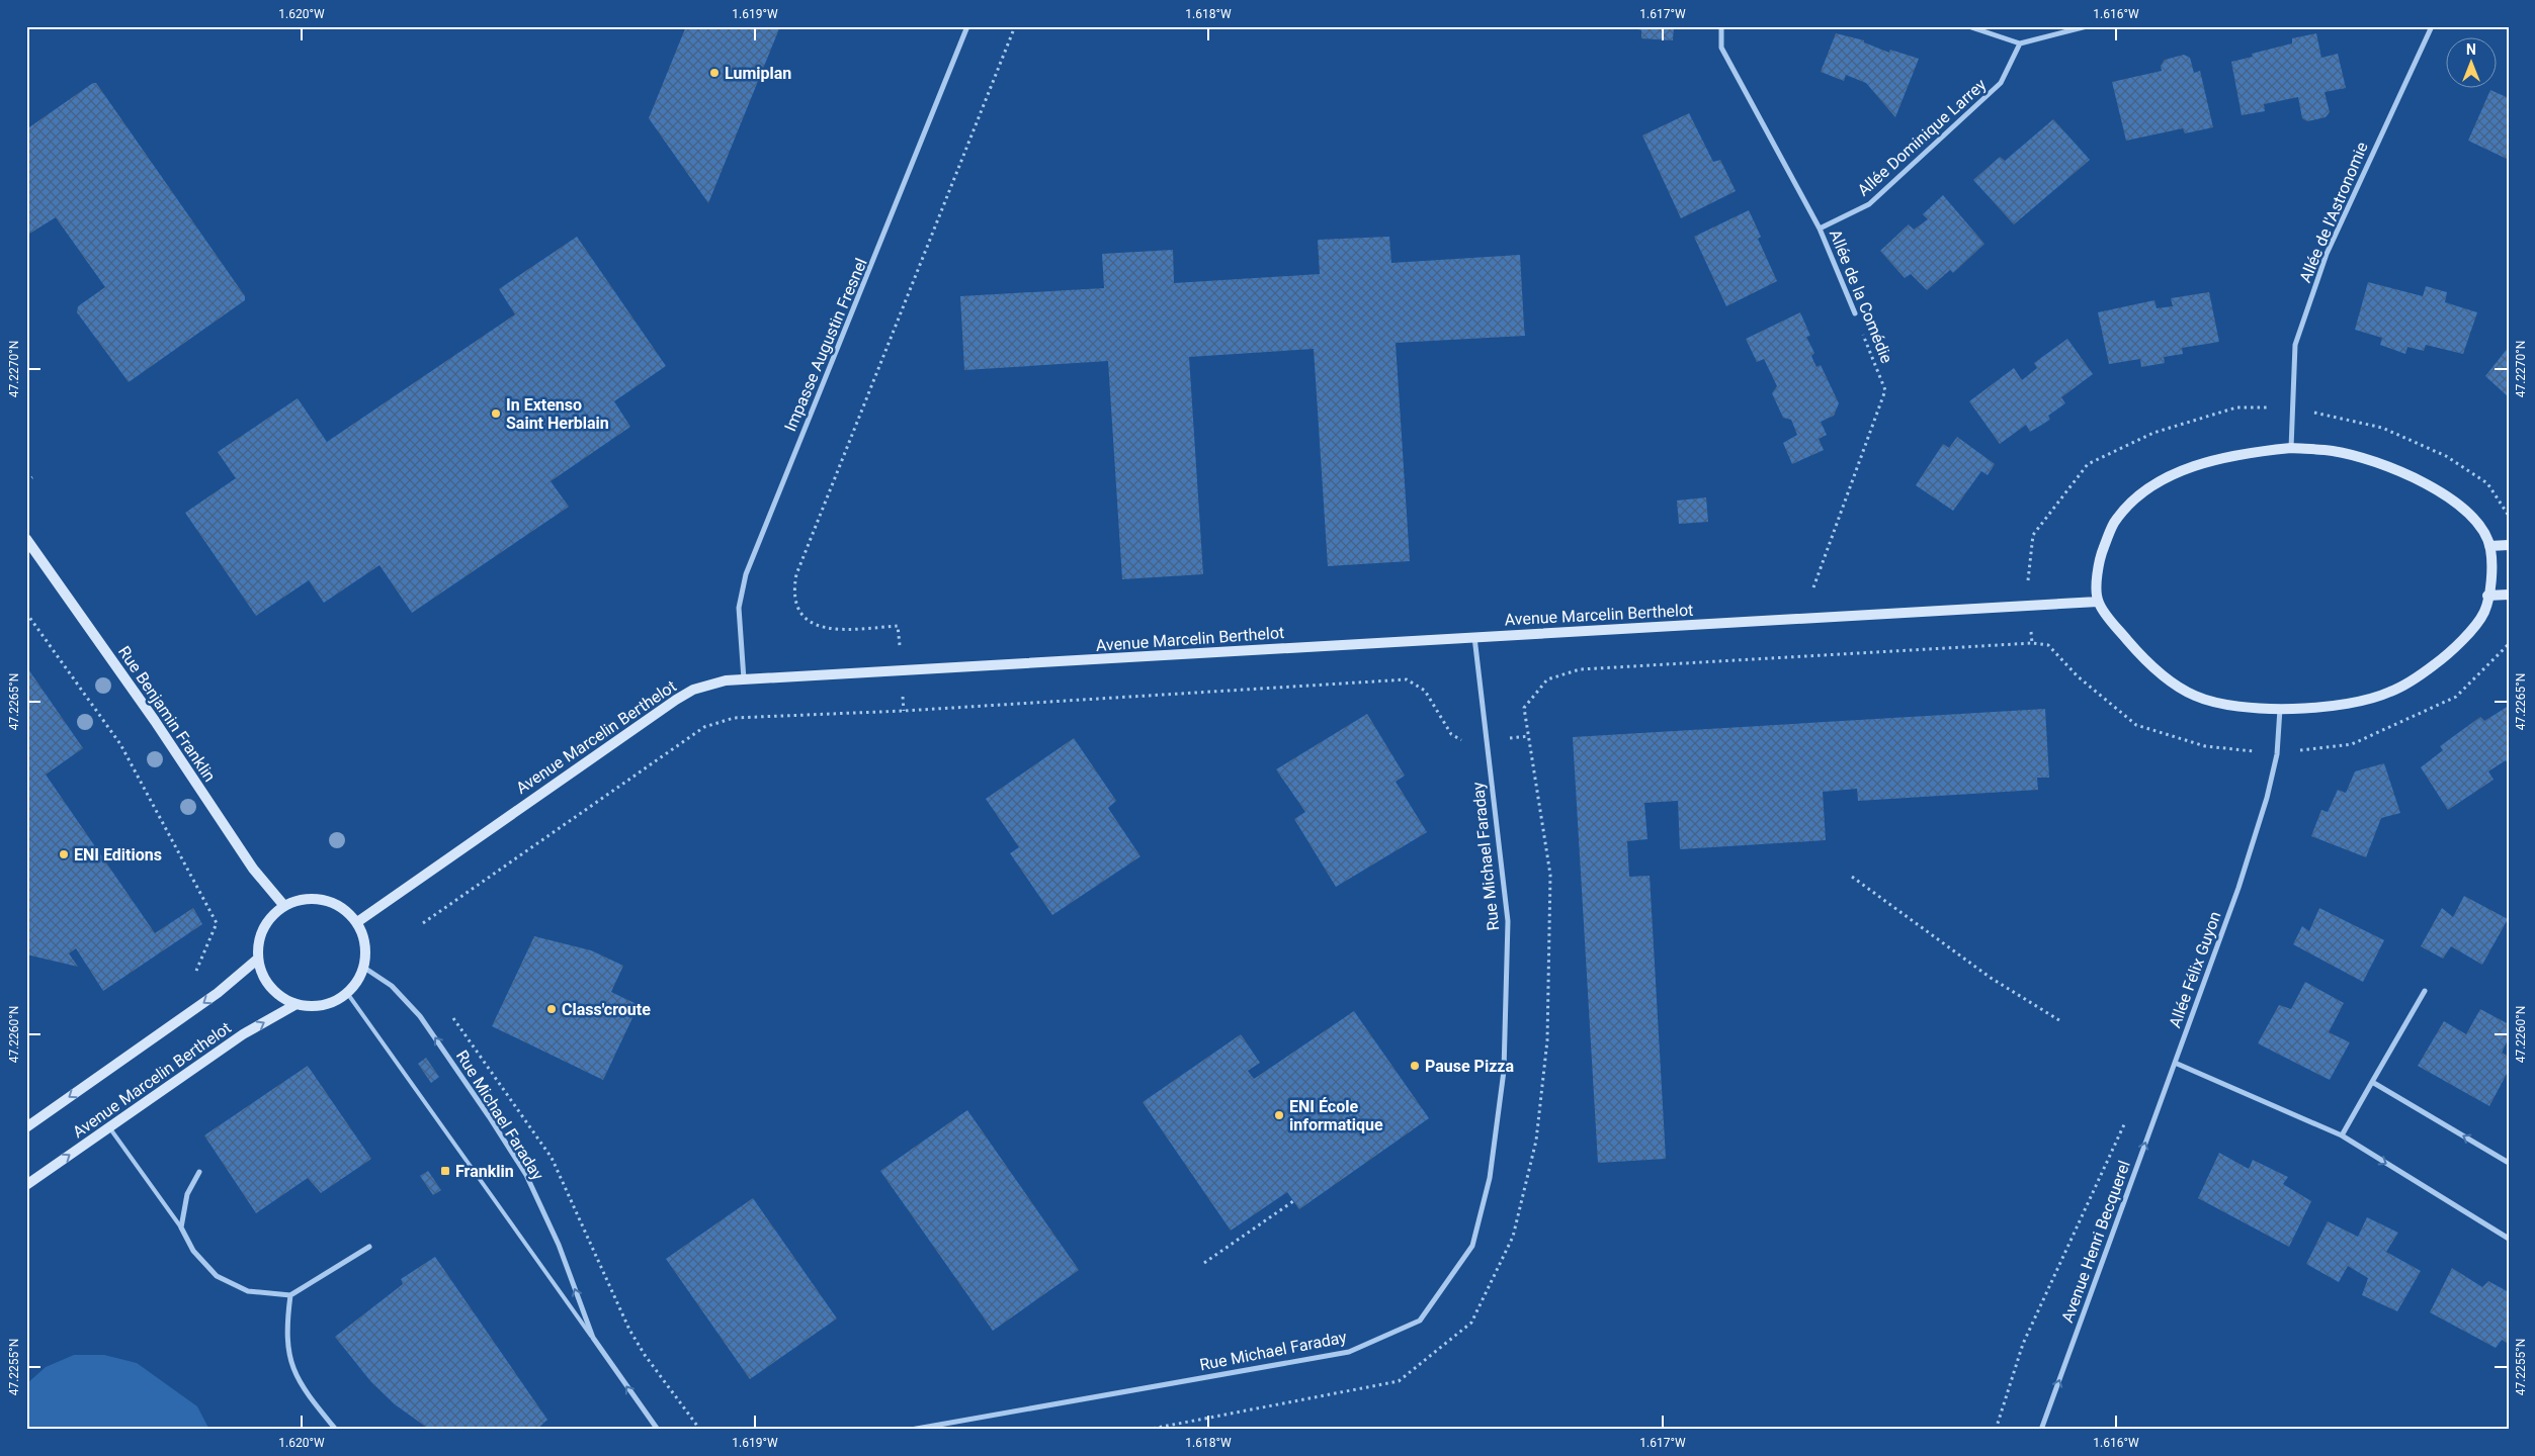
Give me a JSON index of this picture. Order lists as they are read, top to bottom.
{
  "streets": {
    "street": [
      "Allée Dominique Larrey",
      "Allée de l'Astronomie",
      "Allée de la Comédie",
      "Impasse Augustin Fresnel",
      "Avenue Marcelin Berthelot",
      "Rue Benjamin Franklin",
      "Rue Michael Faraday",
      "Allée Félix Guyon",
      "Avenue Henri Becquerel"
    ]
  },
  "crossings": [
    ["Allée Dominique Larrey", "Allée de la Comédie"],
    ["Impasse Augustin Fresnel", "Avenue Marcelin Berthelot"],
    ["Avenue Marcelin Berthelot", "Rue Benjamin Franklin"],
    ["Avenue Marcelin Berthelot", "Rue Michael Faraday"],
    ["Rue Benjamin Franklin", "Rue Michael Faraday"],
    ["Allée Félix Guyon", "Avenue Henri Becquerel"]
  ],
  "one_way": ["Avenue Henri Becquerel"],
  "places": {
    "other": [
      "Lumiplan",
      "In Extenso Saint Herblain",
      "ENI Editions",
      "Class'croute",
      "Pause Pizza",
      "ENI École informatique"
    ],
    "transit": ["Franklin"]
  },
  "north": "top",
  "coordinates": [
    "1.620°W",
    "1.619°W",
    "1.618°W",
    "1.617°W",
    "1.616°W",
    "47.2270°N",
    "47.2265°N",
    "47.2260°N",
    "47.2255°N"
  ]
}
